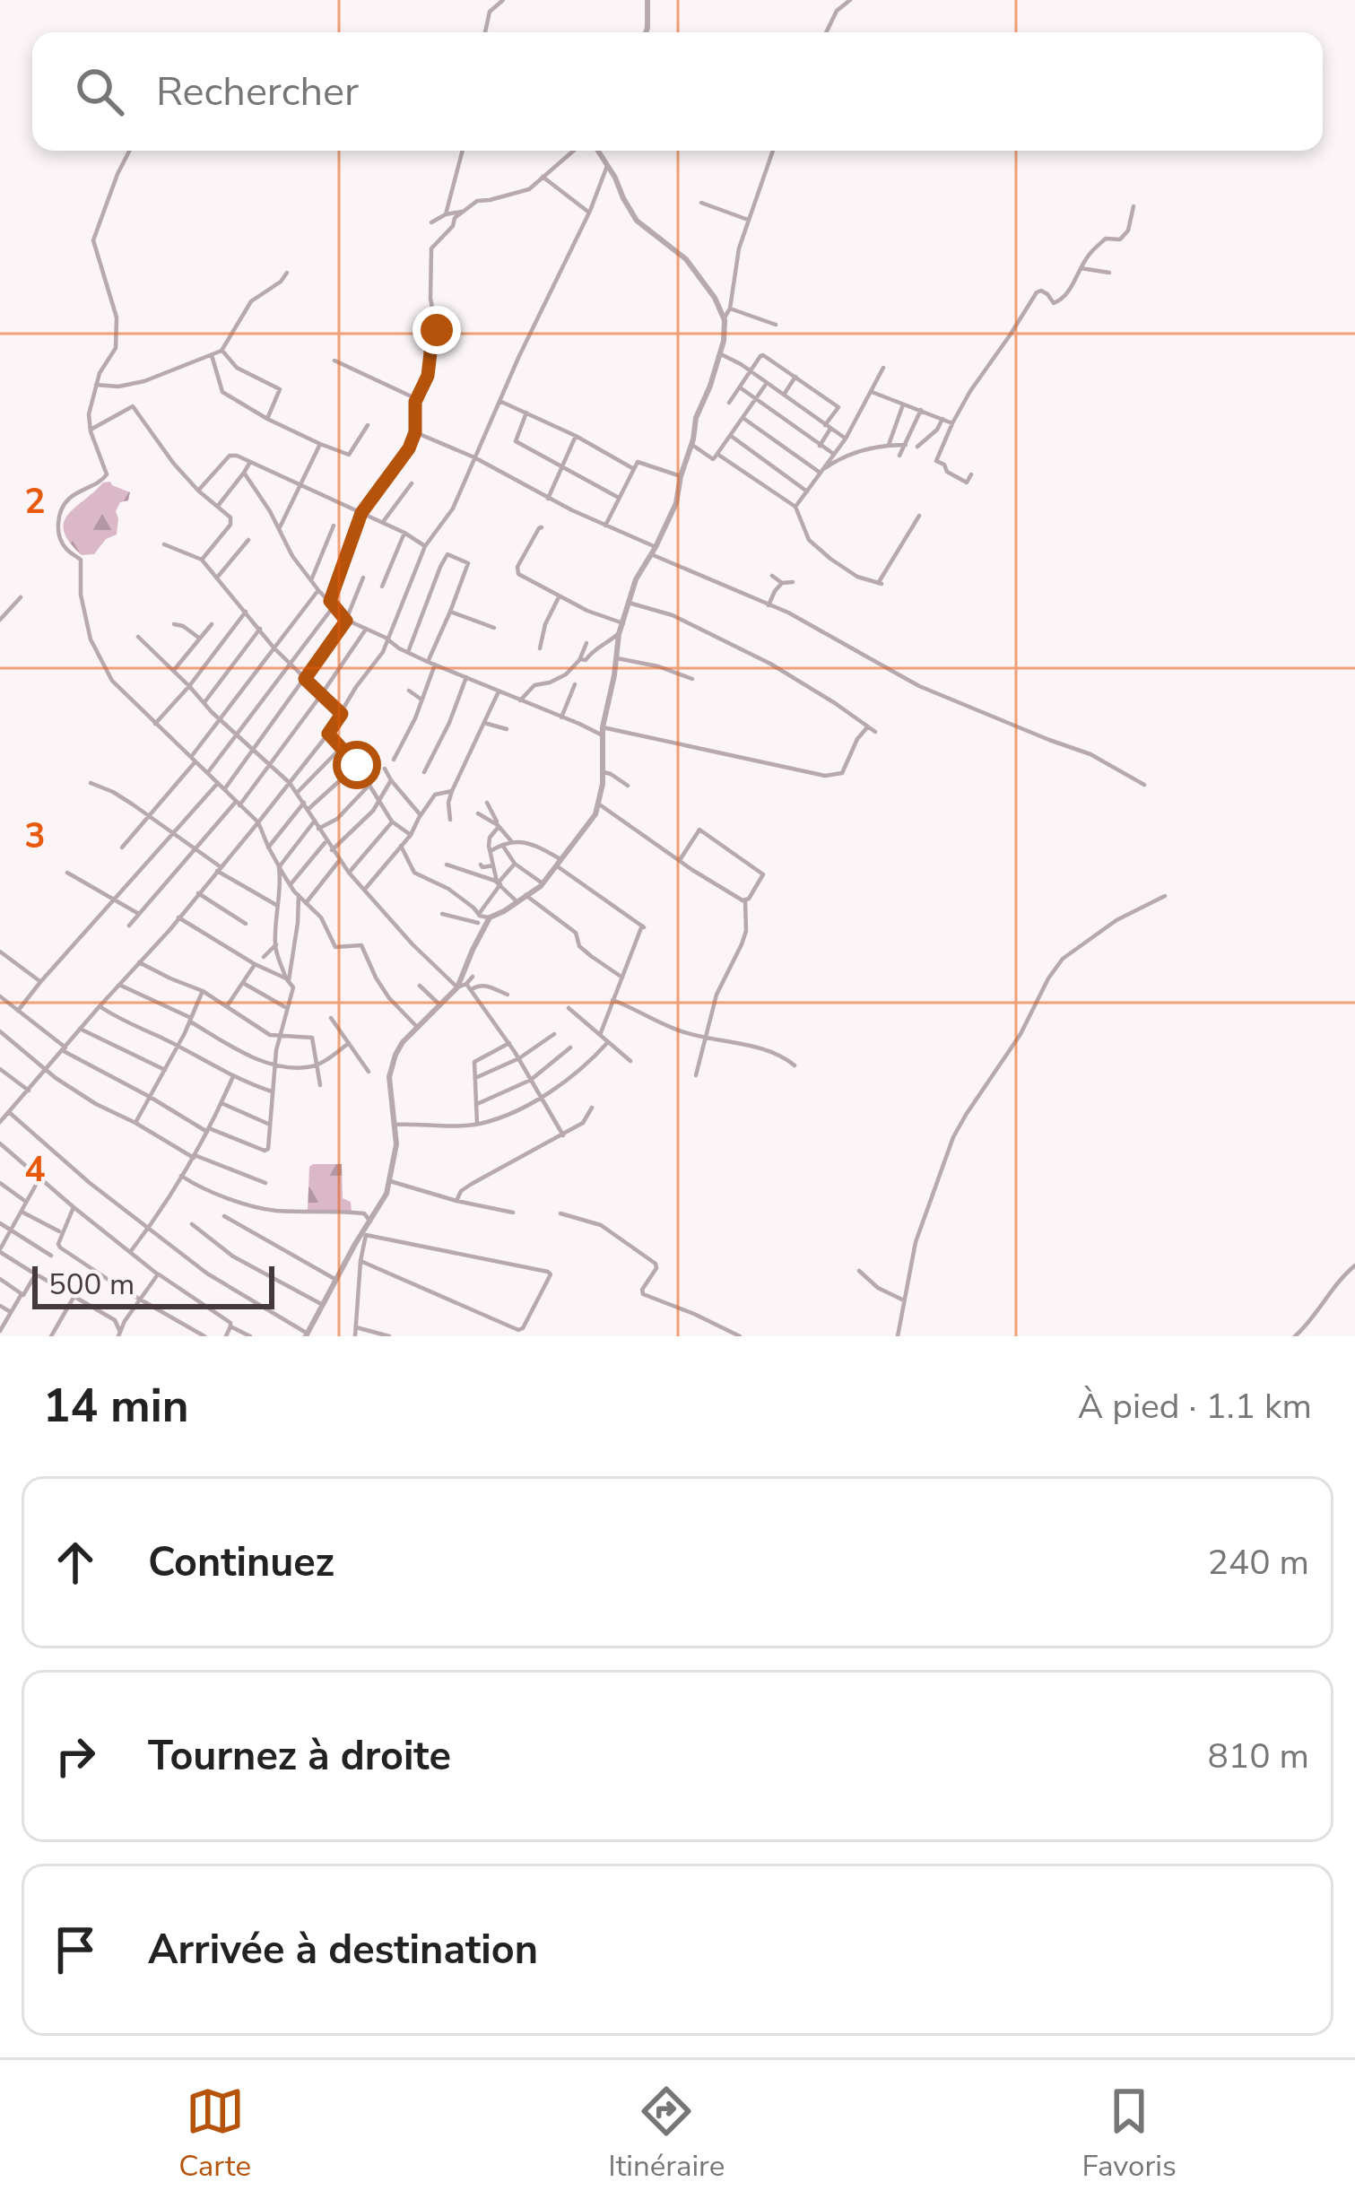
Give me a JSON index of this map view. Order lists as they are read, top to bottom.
{
  "scale_bar": "500 m",
  "page": {
    "search": "Rechercher",
    "scale": "500 m",
    "heading": ["14 min", "À pied · 1.1 km"],
    "list": [
      ["Continuez", "240 m"],
      ["Tournez à droite", "810 m"],
      "Arrivée à destination"
    ],
    "nav": ["Carte", "Itinéraire", "Favoris"]
  },
  "grid": {
    "rows": ["2", "3", "4"]
  }
}
